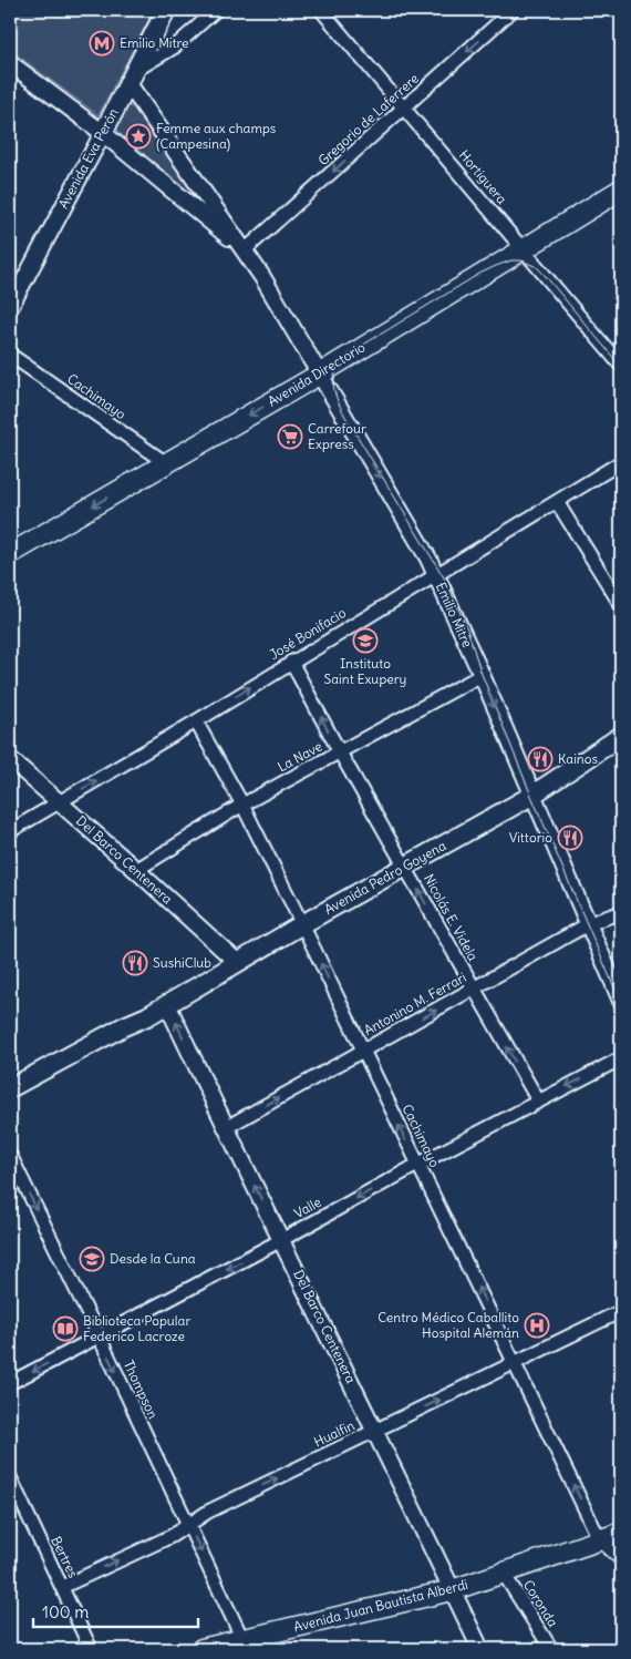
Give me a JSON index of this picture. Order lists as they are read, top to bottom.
{
  "streets": {
    "main road": [
      "Avenida Eva Perón",
      "Avenida Directorio",
      "Avenida Pedro Goyena",
      "Avenida Juan Bautista Alberdi"
    ],
    "street": [
      "Gregorio de Laferrere",
      "Hortiguera",
      "Cachimayo",
      "Emilio Mitre",
      "José Bonifacio",
      "La Nave",
      "Del Barco Centenera",
      "Nicolás E. Videla",
      "Antonino M. Ferrari",
      "Valle",
      "Thompson",
      "Hualfin",
      "Bertres",
      "Coronda"
    ]
  },
  "crossings": [
    ["Gregorio de Laferrere", "Hortiguera"],
    ["Gregorio de Laferrere", "Emilio Mitre"],
    ["Avenida Eva Perón", "Emilio Mitre"],
    ["Hortiguera", "Avenida Directorio"],
    ["Avenida Directorio", "Cachimayo"],
    ["Avenida Directorio", "Emilio Mitre"],
    ["Cachimayo", "José Bonifacio"],
    ["Cachimayo", "La Nave"],
    ["Cachimayo", "Avenida Pedro Goyena"],
    ["Cachimayo", "Antonino M. Ferrari"],
    ["Cachimayo", "Valle"],
    ["Cachimayo", "Hualfin"],
    ["Cachimayo", "Avenida Juan Bautista Alberdi"],
    ["Emilio Mitre", "José Bonifacio"],
    ["Emilio Mitre", "La Nave"],
    ["Emilio Mitre", "Avenida Pedro Goyena"],
    ["Emilio Mitre", "Antonino M. Ferrari"],
    ["José Bonifacio", "Del Barco Centenera"],
    ["José Bonifacio", "Nicolás E. Videla"],
    ["La Nave", "Del Barco Centenera"],
    ["La Nave", "Nicolás E. Videla"],
    ["Del Barco Centenera", "Avenida Pedro Goyena"],
    ["Del Barco Centenera", "Antonino M. Ferrari"],
    ["Del Barco Centenera", "Valle"],
    ["Del Barco Centenera", "Hualfin"],
    ["Del Barco Centenera", "Avenida Juan Bautista Alberdi"],
    ["Avenida Pedro Goyena", "Nicolás E. Videla"],
    ["Nicolás E. Videla", "Antonino M. Ferrari"],
    ["Nicolás E. Videla", "Valle"],
    ["Valle", "Thompson"],
    ["Thompson", "Hualfin"],
    ["Thompson", "Avenida Juan Bautista Alberdi"],
    ["Hualfin", "Bertres"],
    ["Coronda", "Avenida Juan Bautista Alberdi"]
  ],
  "one_way": [
    "Gregorio de Laferrere",
    "Avenida Directorio",
    "Cachimayo",
    "José Bonifacio",
    "Nicolás E. Videla",
    "Antonino M. Ferrari",
    "Valle",
    "Thompson",
    "Hualfin"
  ],
  "places": {
    "metro station": ["Emilio Mitre"],
    "place": ["Femme aux champs (Campesina)"],
    "supermarket": ["Carrefour Express"],
    "school or university": ["Instituto Saint Exupery", "Desde la Cuna"],
    "restaurant": ["Kainos", "Vittorio", "SushiClub"],
    "hospital": ["Centro Médico Caballito Hospital Alemán"],
    "library": ["Biblioteca Popular Federico Lacroze"]
  },
  "scale_bar": "100 m"
}
